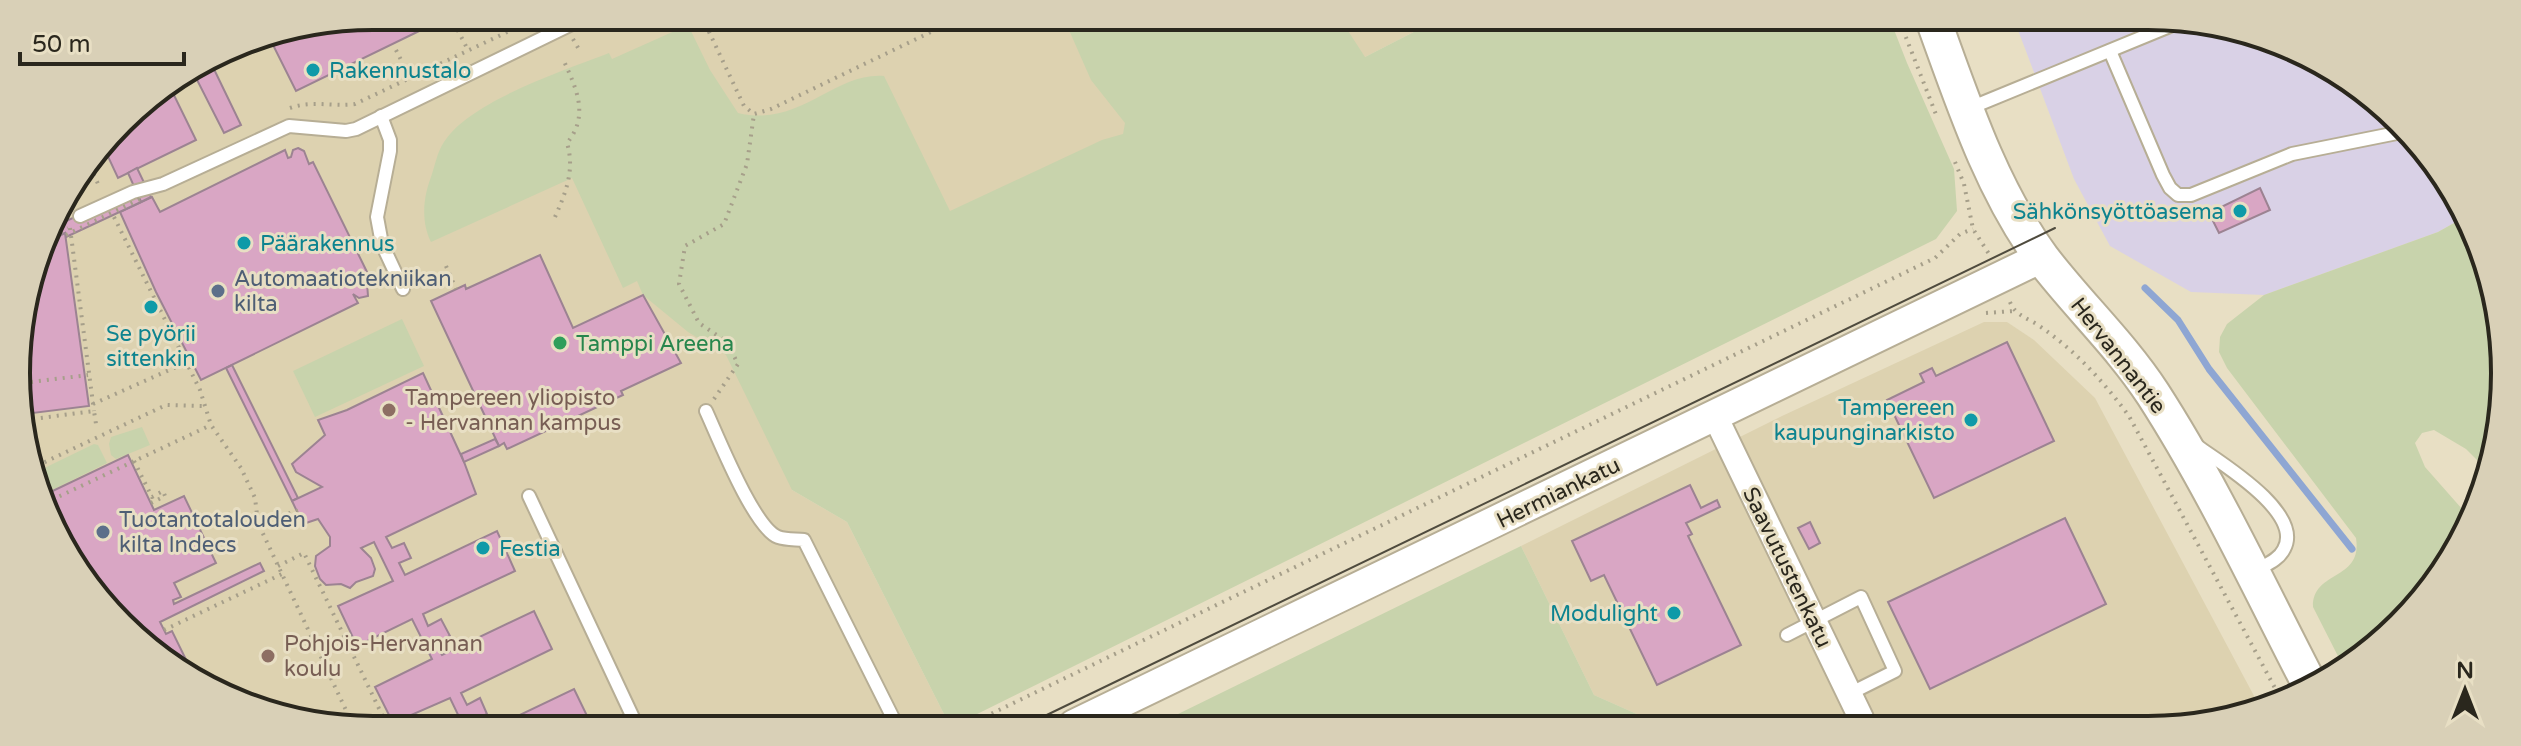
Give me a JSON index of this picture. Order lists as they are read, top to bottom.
{
  "streets": {
    "main road": ["Hervannantie"],
    "street": ["Hermiankatu", "Saavutustenkatu"]
  },
  "crossings": [
    ["Hervannantie", "Hermiankatu"],
    ["Hermiankatu", "Saavutustenkatu"]
  ],
  "places": [
    "Rakennustalo",
    "Sähkönsyöttöasema",
    "Päärakennus",
    "Automaatiotekniikan kilta",
    "Se pyörii sittenkin",
    "Tamppi Areena",
    "Tampereen yliopisto - Hervannan kampus",
    "Tampereen kaupunginarkisto",
    "Tuotantotalouden kilta Indecs",
    "Festia",
    "Modulight",
    "Pohjois-Hervannan koulu"
  ],
  "scale_bar": "50 m",
  "north": "top"
}
